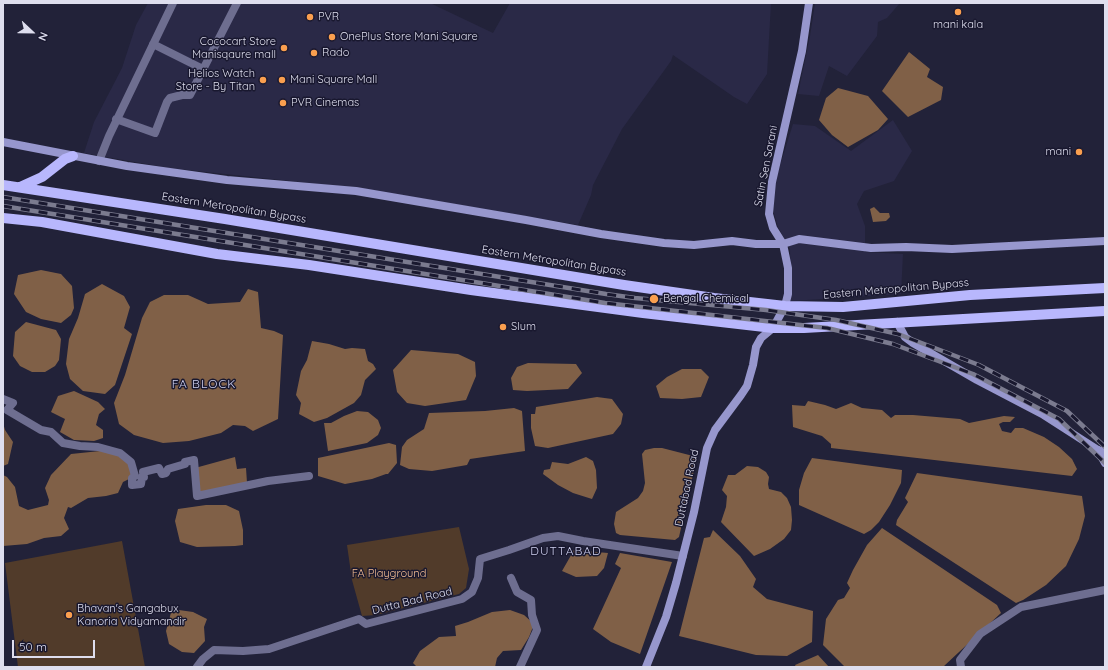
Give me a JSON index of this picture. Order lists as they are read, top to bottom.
{
  "streets": {
    "main road": ["Eastern Metropolitan Bypass"],
    "street": ["Satin Sen Sarani", "Duttabad Road", "Dutta Bad Road"]
  },
  "crossings": [
    ["Satin Sen Sarani", "Eastern Metropolitan Bypass"],
    ["Satin Sen Sarani", "Duttabad Road"],
    ["Duttabad Road", "Dutta Bad Road"]
  ],
  "districts": ["FA BLOCK", "DUTTABAD"],
  "parks": ["FA Playground"],
  "places": [
    "mani kala",
    "PVR",
    "OnePlus Store Mani Square",
    "Cococart Store Manisqaure mall",
    "Rado",
    "Helios Watch Store - By Titan",
    "Mani Square Mall",
    "PVR Cinemas",
    "mani",
    "Bengal Chemical",
    "Slum",
    "Bhavan's Gangabux Kanoria Vidyamandir"
  ],
  "scale_bar": "50 m",
  "north": "right"
}
